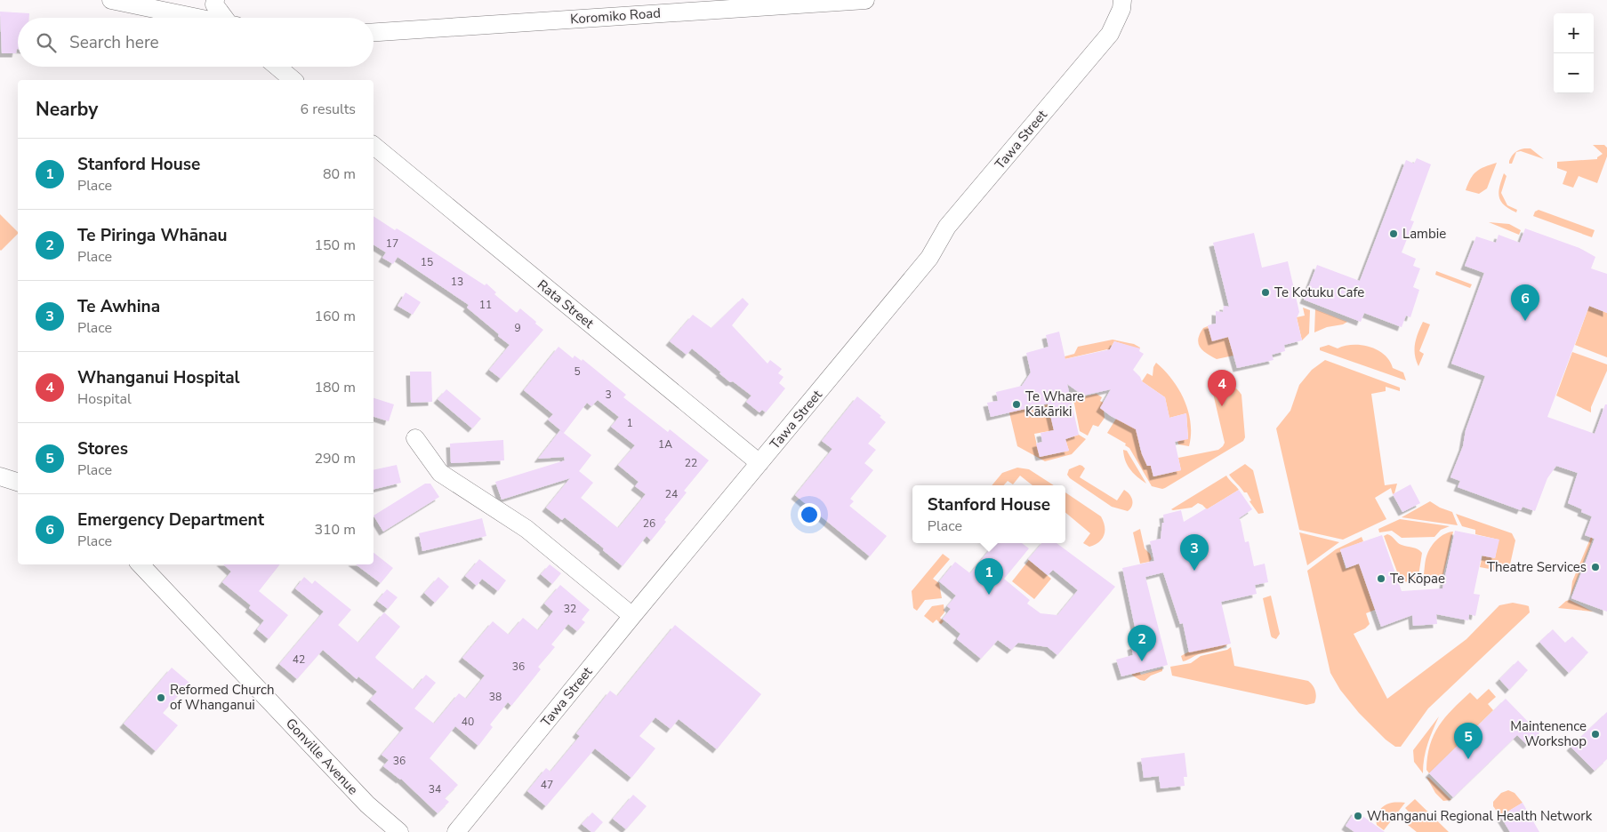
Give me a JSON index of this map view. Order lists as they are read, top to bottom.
{
  "streets": {
    "street": [
      "Koromiko Road",
      "Tawa Street",
      "Rata Street",
      "Gonville Avenue"
    ]
  },
  "crossings": [
    ["Tawa Street", "Rata Street"]
  ],
  "places": [
    "Lambie",
    "Te Kotuku Cafe",
    "Te Whare Kākāriki",
    "Theatre Services",
    "Te Kōpae",
    "Reformed Church of Whanganui",
    "Maintenence Workshop",
    "Whanganui Regional Health Network"
  ],
  "house_numbers": [
    "17",
    "15",
    "13",
    "11",
    "9",
    "5",
    "3",
    "1",
    "1A",
    "22",
    "24",
    "26",
    "32",
    "42",
    "36",
    "38",
    "40",
    "36",
    "47",
    "34"
  ],
  "page": {
    "map_buttons": ["+", "−"],
    "search": "Search here",
    "heading": ["Nearby", "6 results"],
    "list": [
      {
        "mark": "1",
        "name": "Stanford House",
        "note": "Place",
        "value": "80 m"
      },
      {
        "mark": "2",
        "name": "Te Piringa Whānau",
        "note": "Place",
        "value": "150 m"
      },
      {
        "mark": "3",
        "name": "Te Awhina",
        "note": "Place",
        "value": "160 m"
      },
      {
        "mark": "4",
        "name": "Whanganui Hospital",
        "note": "Hospital",
        "value": "180 m"
      },
      {
        "mark": "5",
        "name": "Stores",
        "note": "Place",
        "value": "290 m"
      },
      {
        "mark": "6",
        "name": "Emergency Department",
        "note": "Place",
        "value": "310 m"
      }
    ],
    "pins": [
      "6",
      "4",
      "3",
      "1",
      "2",
      "5"
    ],
    "popup": ["Stanford House", "Place"]
  }
}
